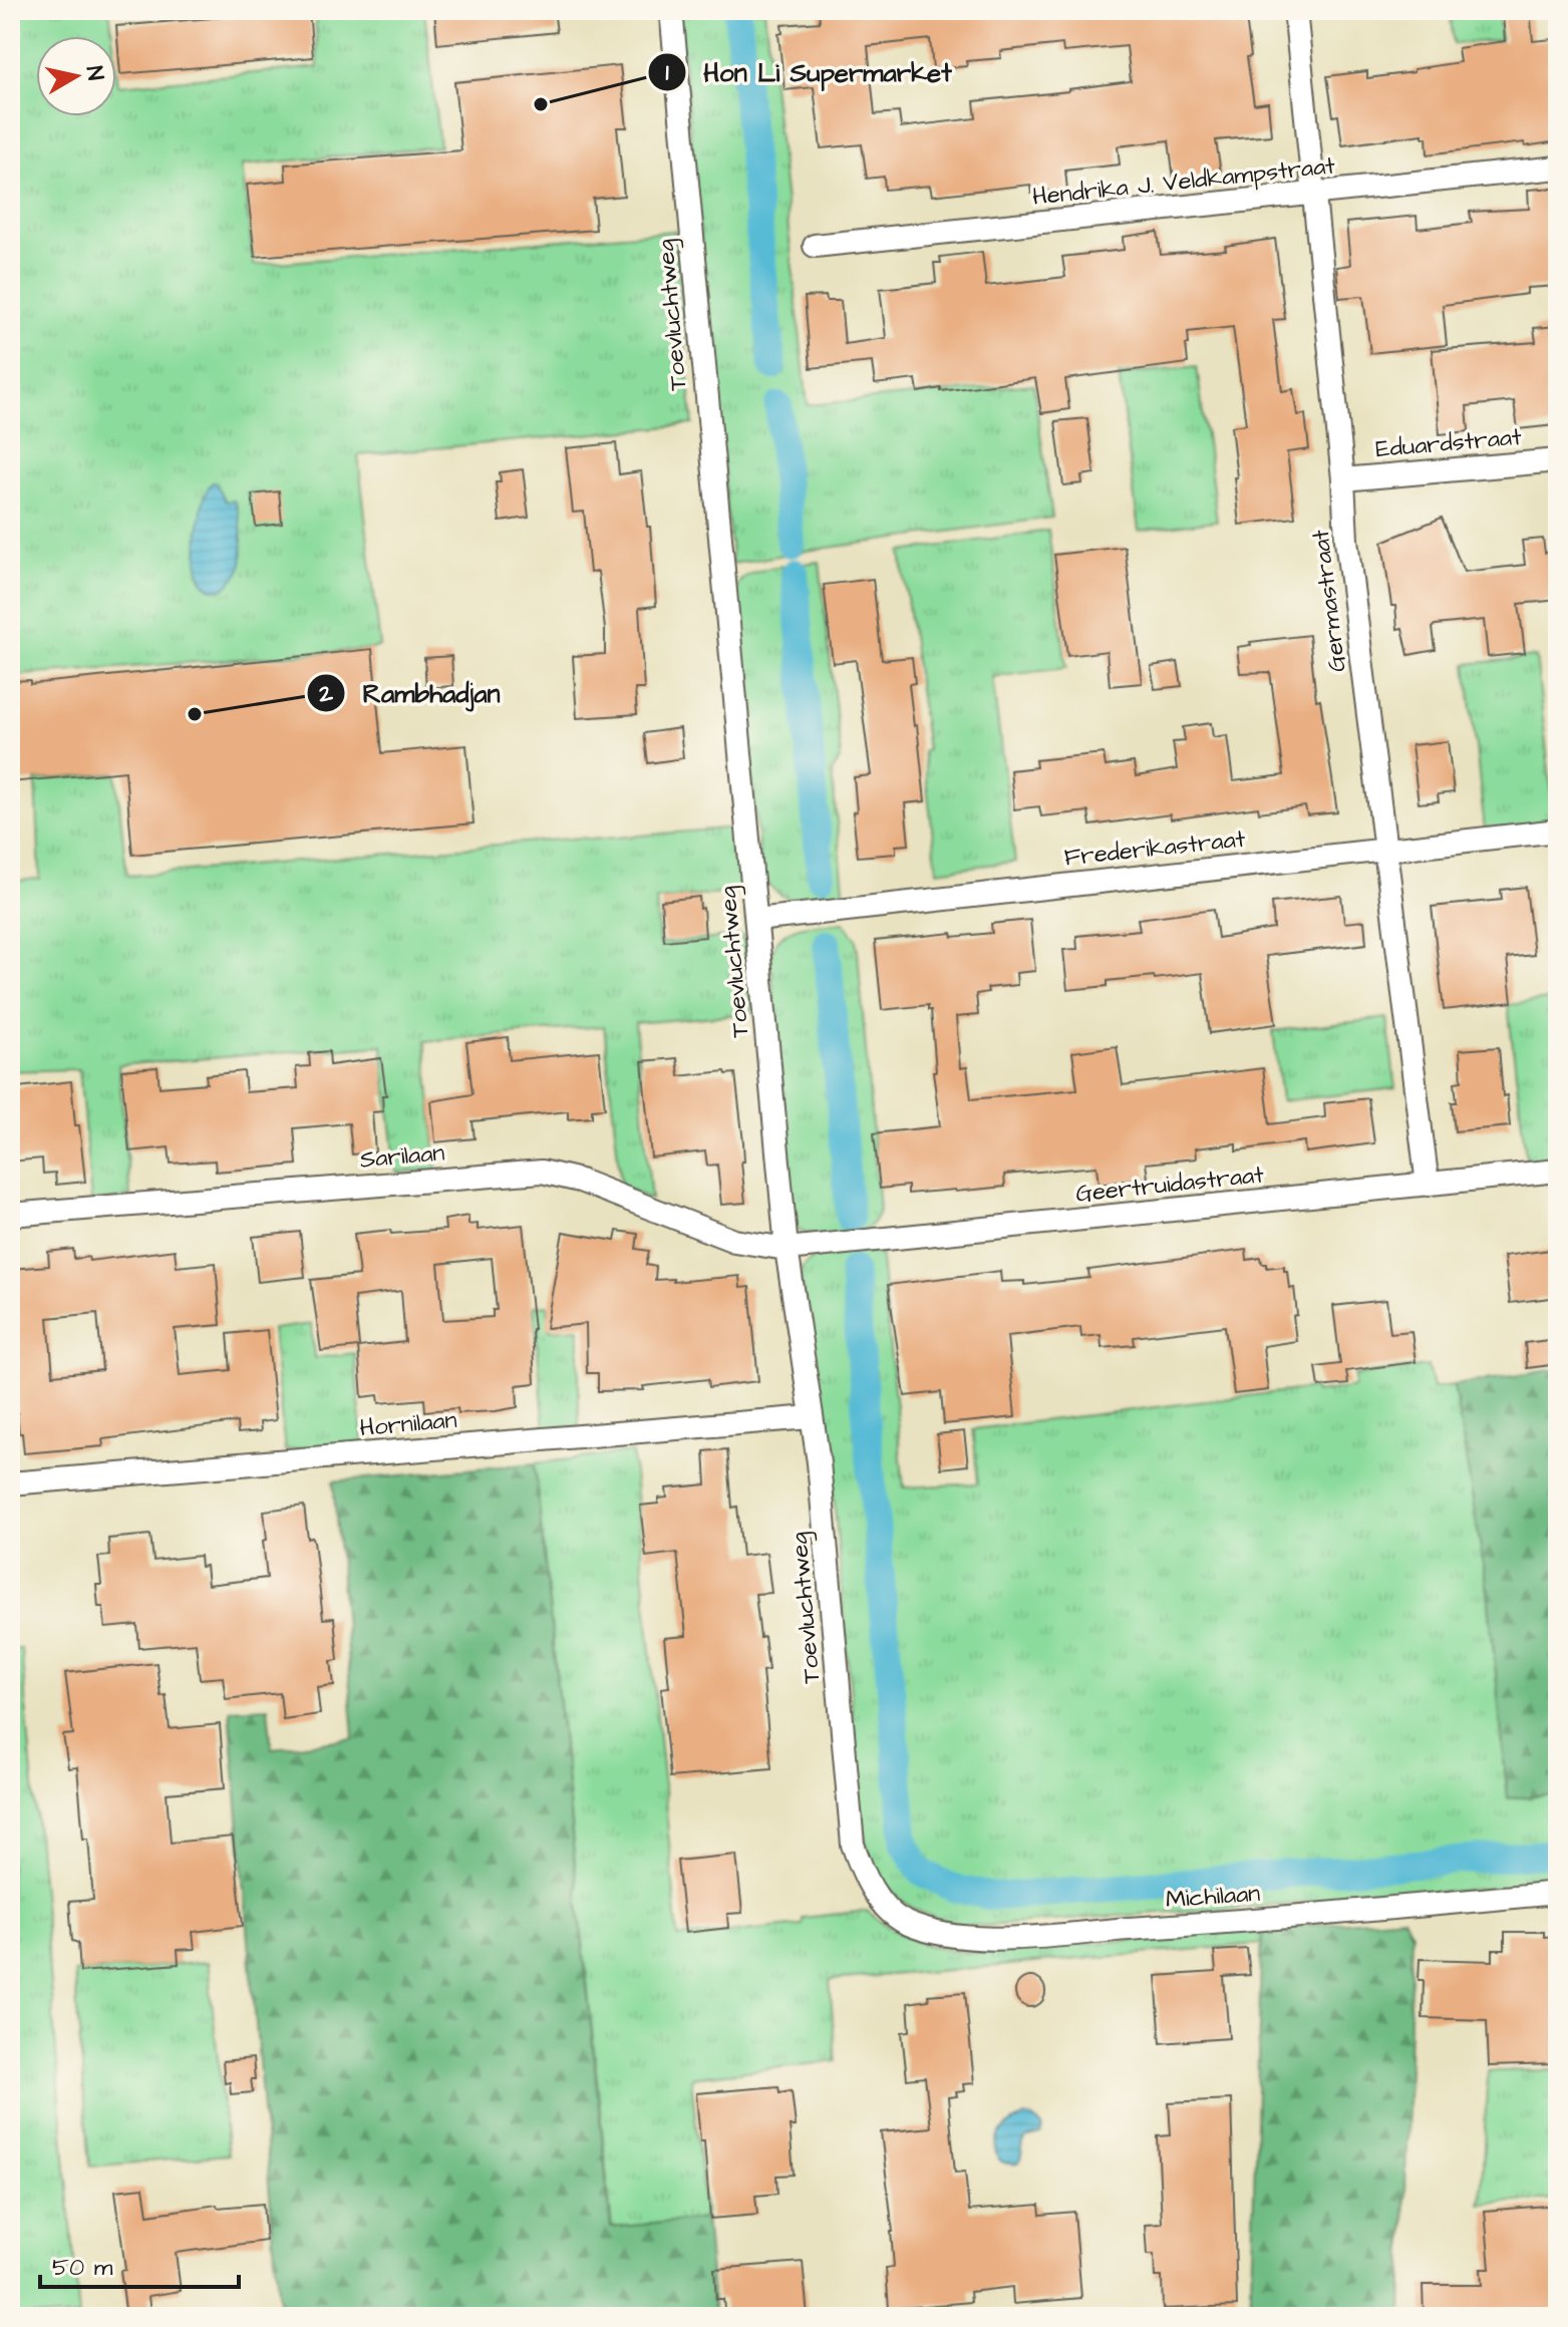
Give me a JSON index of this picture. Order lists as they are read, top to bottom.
{
  "streets": {
    "street": [
      "Hendrika J. Veldkampstraat",
      "Toevluchtweg",
      "Eduardstraat",
      "Germastraat",
      "Frederikastraat",
      "Sarilaan",
      "Geertruidastraat",
      "Hornilaan",
      "Michilaan"
    ]
  },
  "crossings": [
    ["Hendrika J. Veldkampstraat", "Germastraat"],
    ["Toevluchtweg", "Frederikastraat"],
    ["Toevluchtweg", "Sarilaan"],
    ["Toevluchtweg", "Geertruidastraat"],
    ["Toevluchtweg", "Hornilaan"],
    ["Toevluchtweg", "Michilaan"],
    ["Eduardstraat", "Germastraat"],
    ["Germastraat", "Frederikastraat"],
    ["Germastraat", "Geertruidastraat"],
    ["Sarilaan", "Geertruidastraat"]
  ],
  "places": ["Hon Li Supermarket", "Rambhadjan"],
  "scale_bar": "50 m",
  "north": "right"
}
